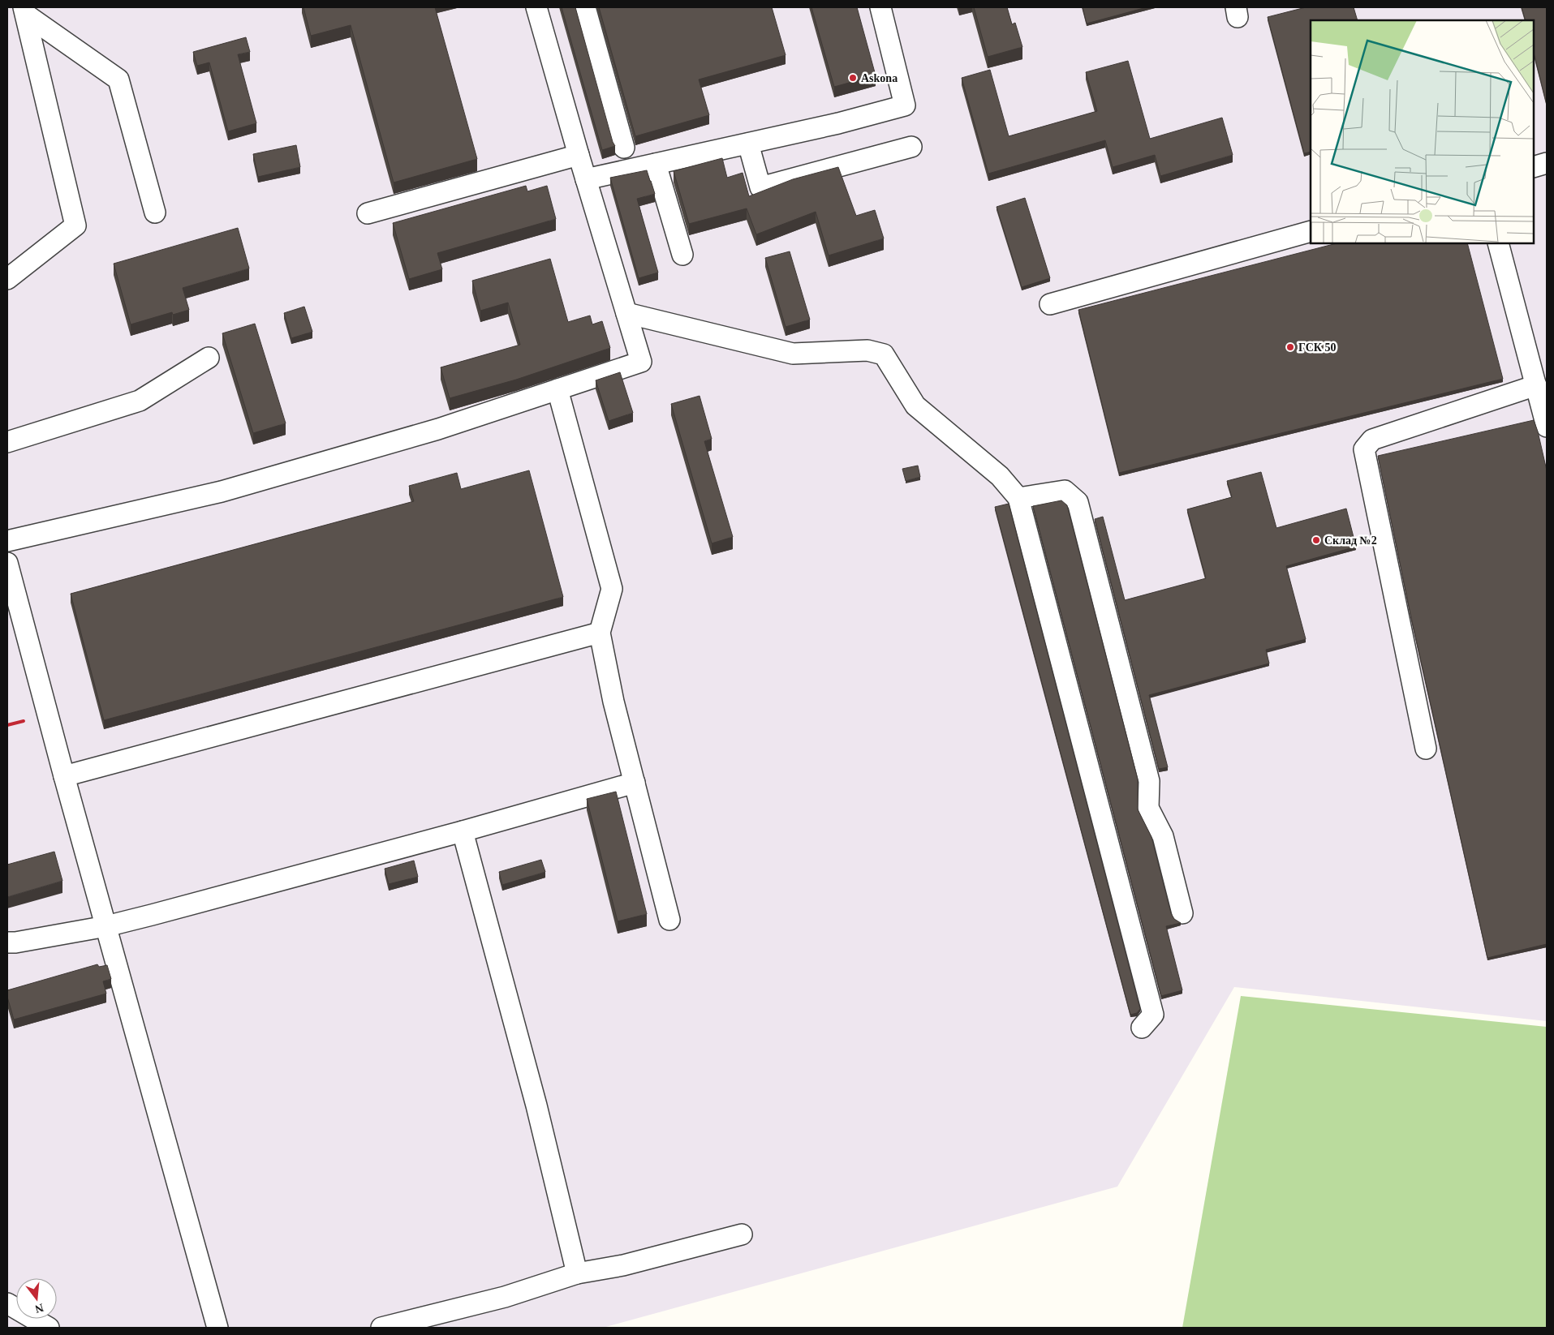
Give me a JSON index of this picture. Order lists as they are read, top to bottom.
{
  "places": ["Askona", "ГСК 50", "Склад №2"],
  "north": "bottom"
}
